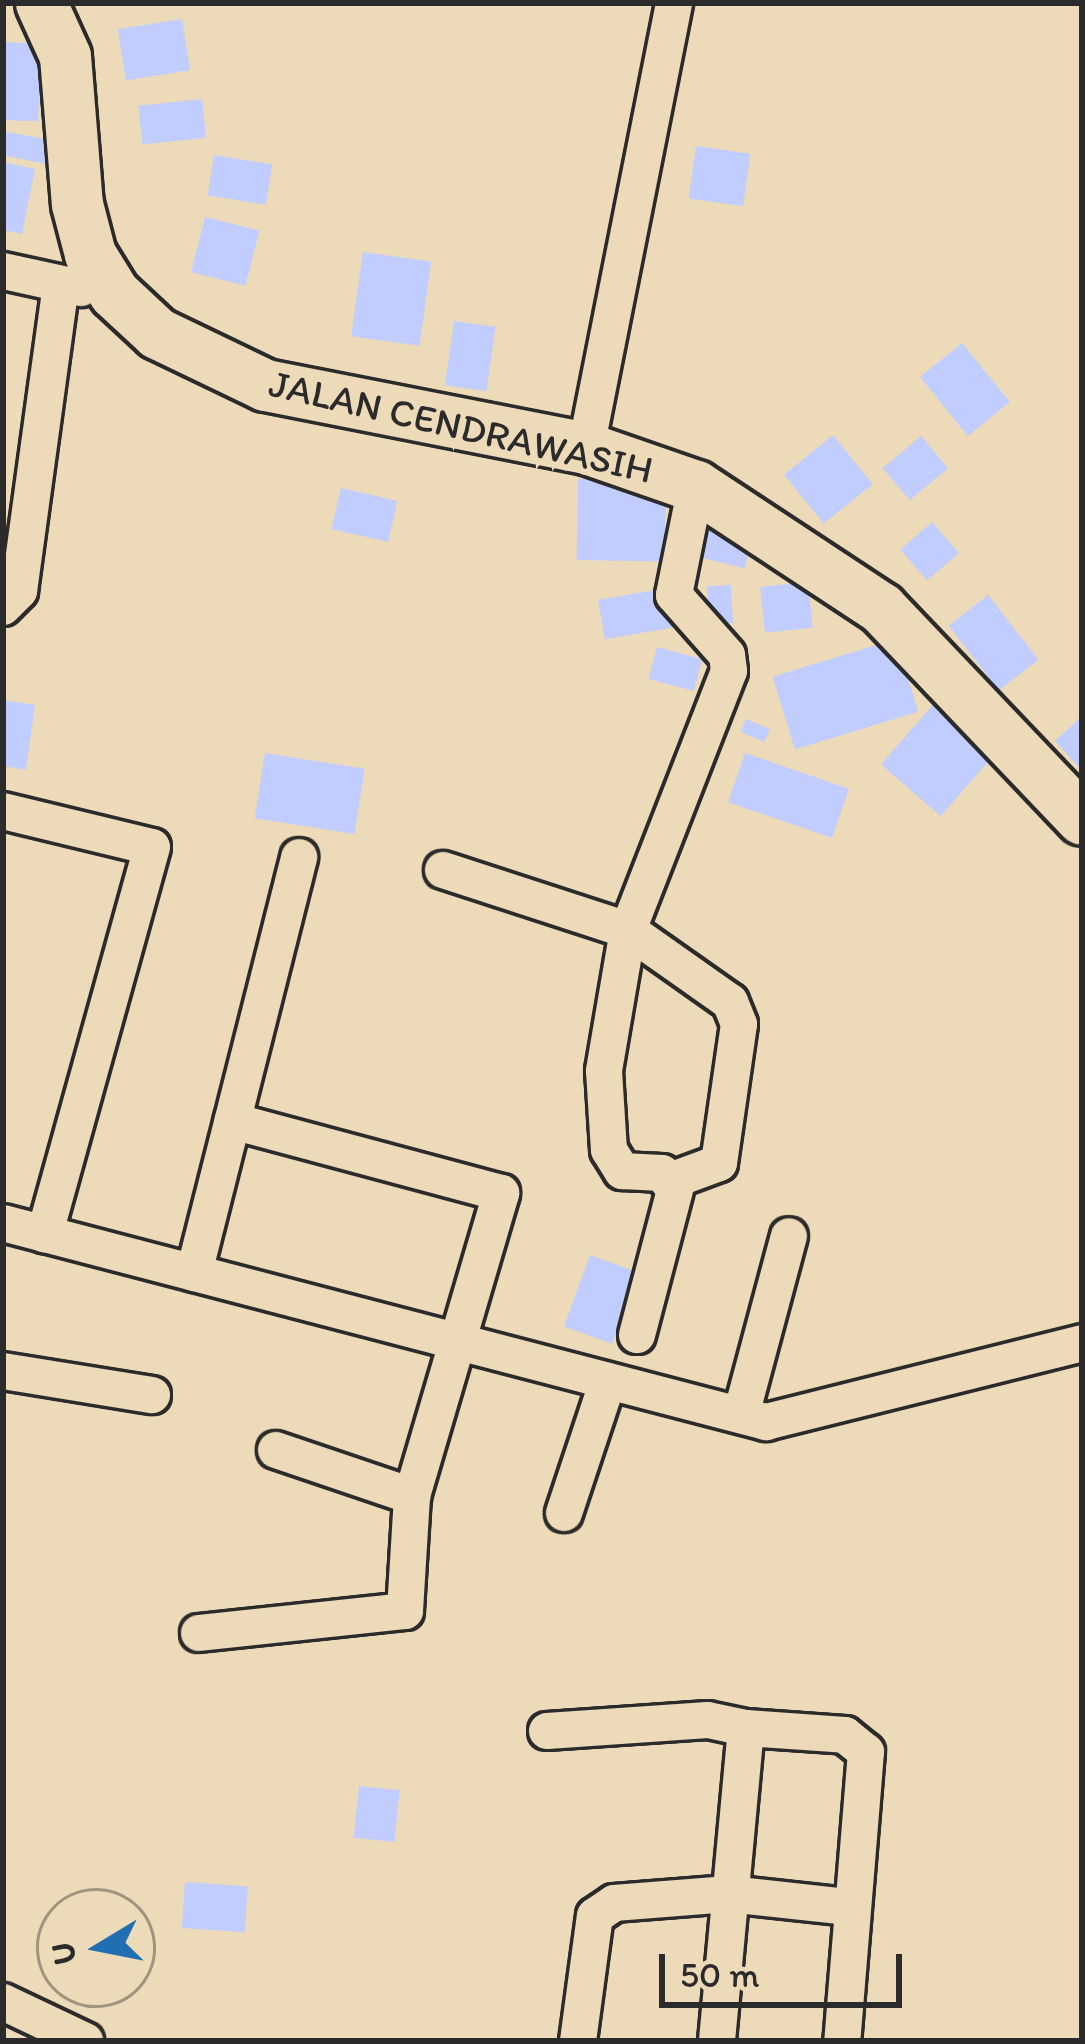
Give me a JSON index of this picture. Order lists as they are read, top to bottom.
{
  "streets": {
    "street": ["JALAN CENDRAWASIH"]
  },
  "scale_bar": "50 m",
  "north": "left"
}
